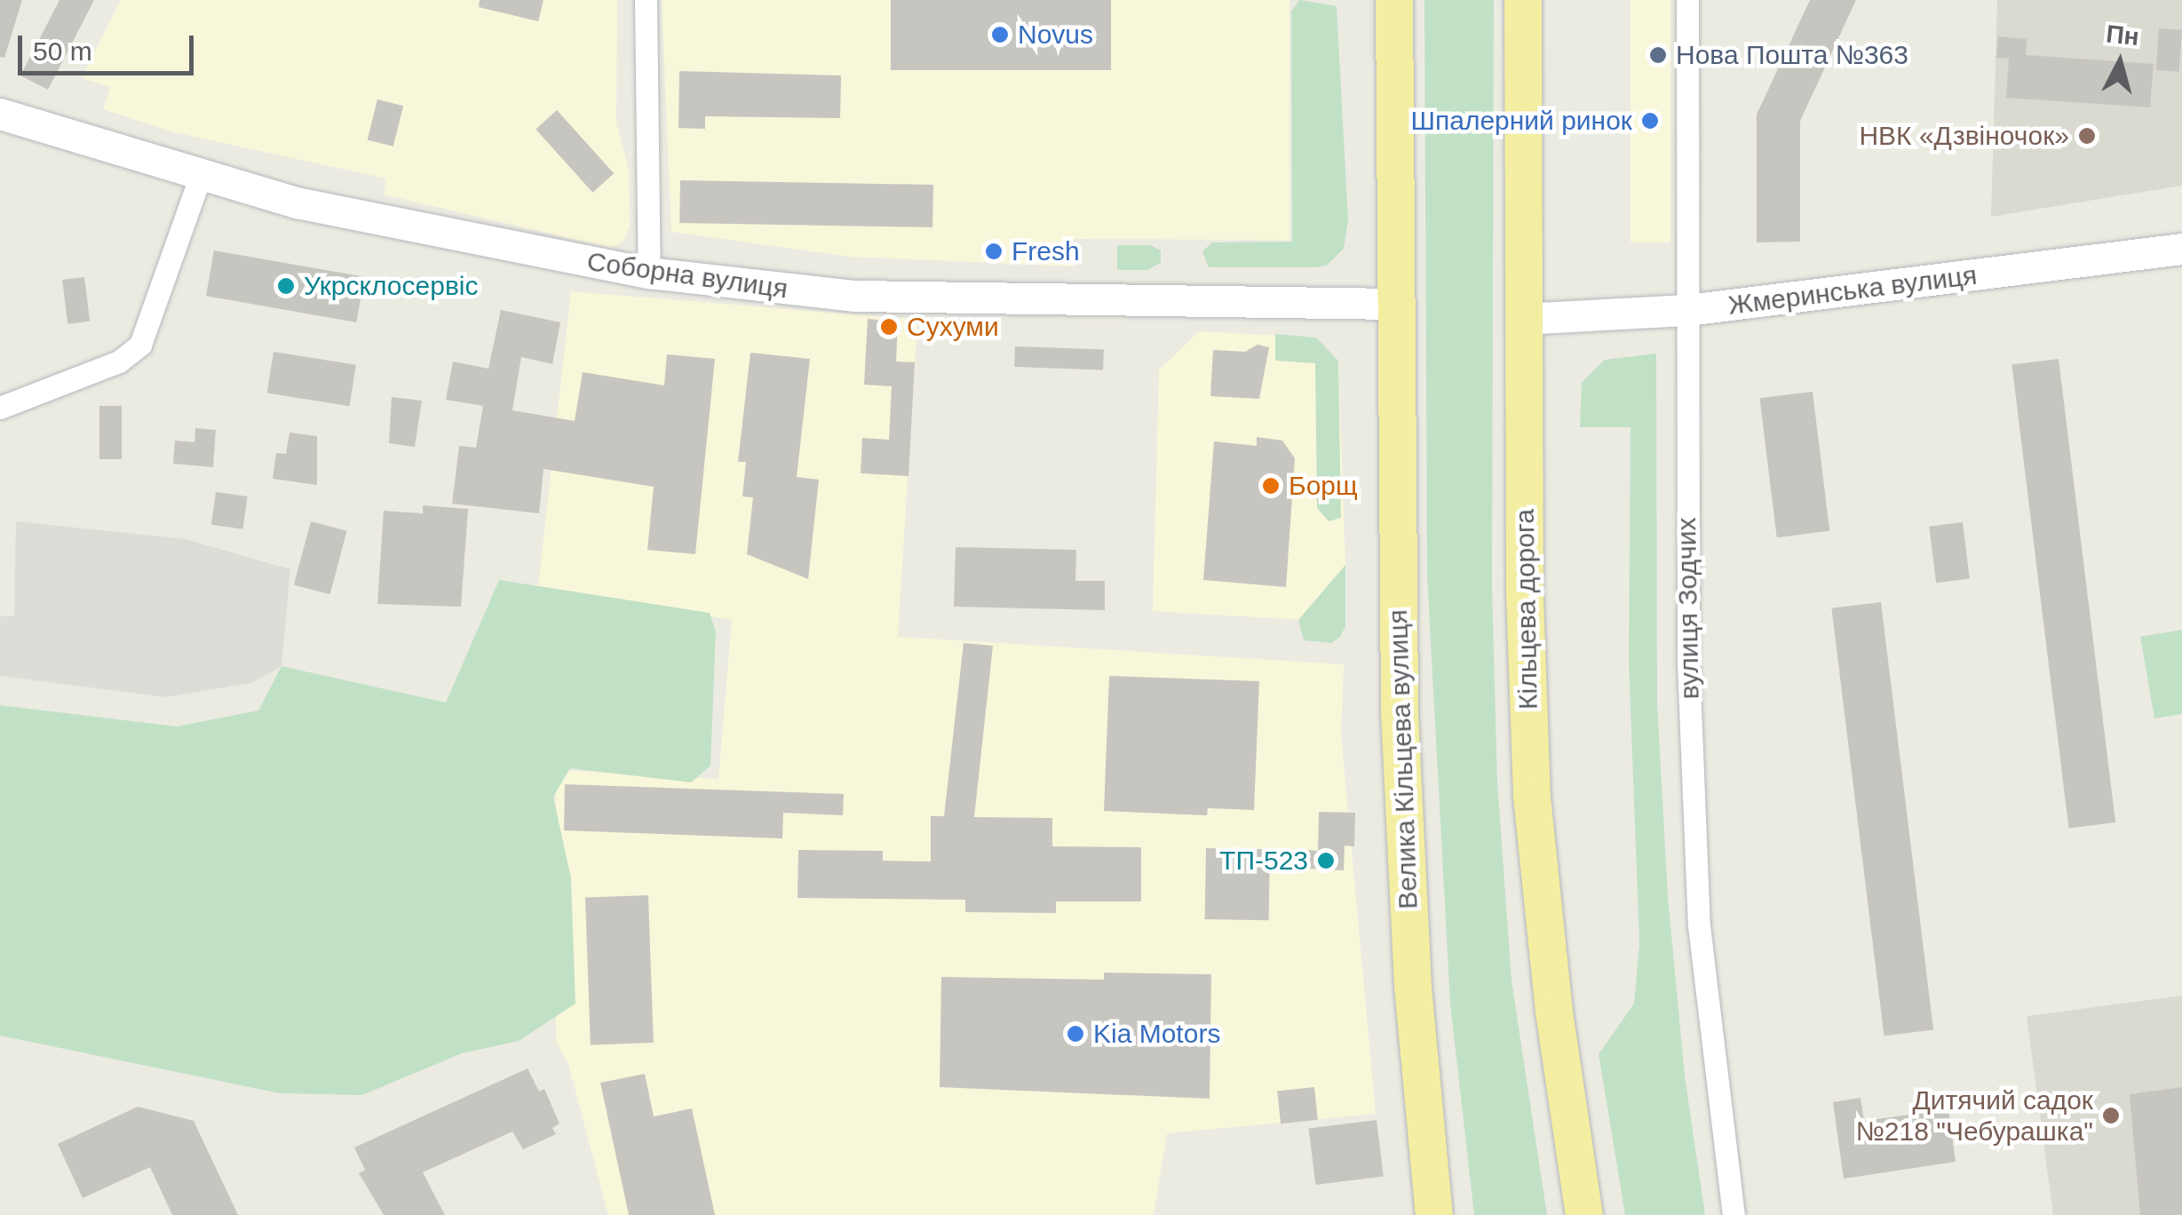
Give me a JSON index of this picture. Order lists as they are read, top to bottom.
{
  "streets": {
    "highway": ["Кільцева дорога", "Велика Кільцева вулиця"],
    "main road": ["Соборна вулиця", "Жмеринська вулиця"],
    "street": ["вулиця Зодчих"]
  },
  "crossings": [
    ["Соборна вулиця", "Велика Кільцева вулиця"],
    ["Жмеринська вулиця", "вулиця Зодчих"],
    ["Жмеринська вулиця", "Кільцева дорога"]
  ],
  "places": [
    "Novus",
    "Нова Пошта №363",
    "Шпалерний ринок",
    "НВК «Дзвіночок»",
    "Fresh",
    "Укрсклосервіс",
    "Сухуми",
    "Борщ",
    "ТП-523",
    "Kia Motors",
    "Дитячий садок №218 \"Чебурашка\""
  ],
  "scale_bar": "50 m",
  "north": "top"
}
